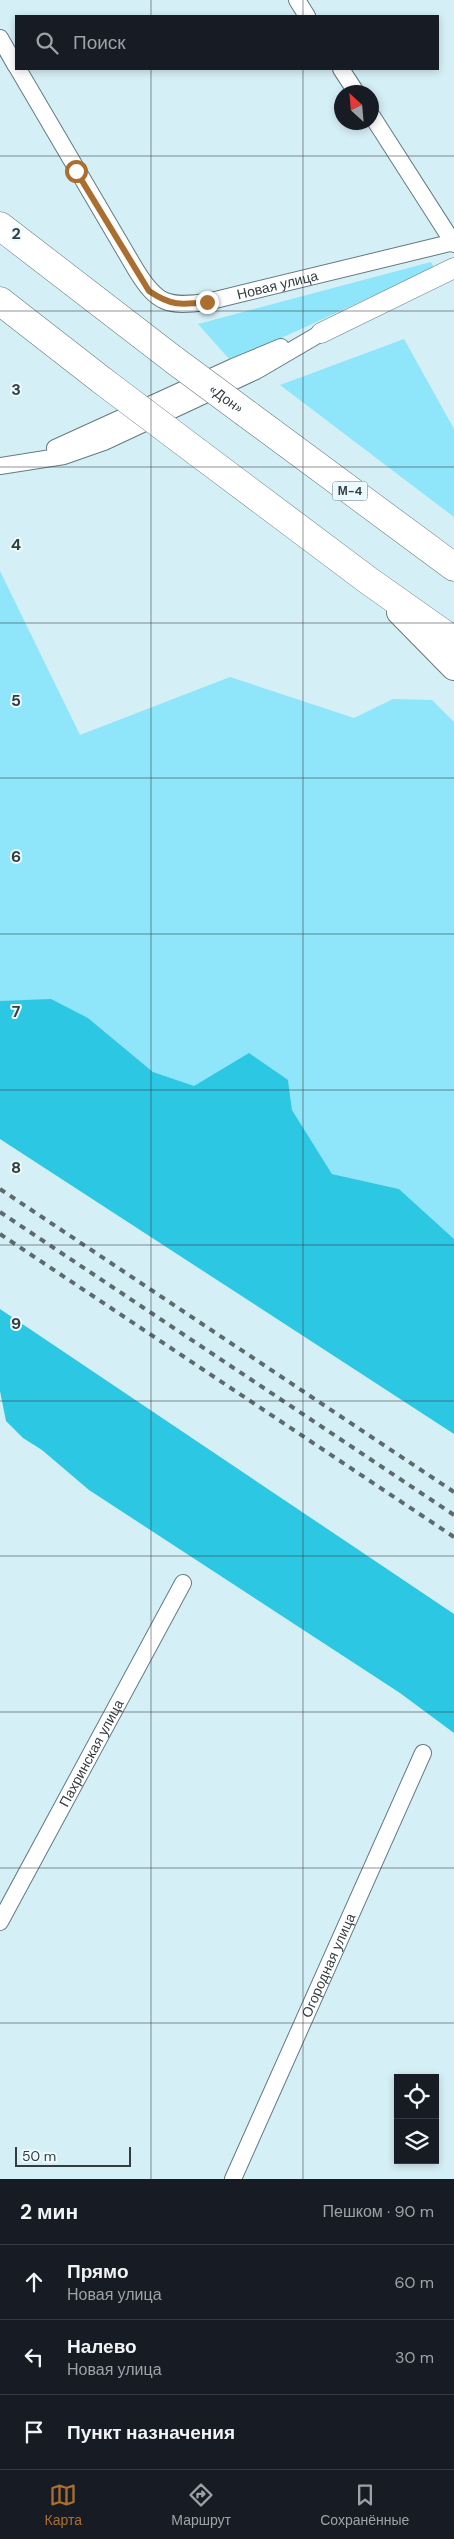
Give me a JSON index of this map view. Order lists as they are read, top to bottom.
{
  "streets": {
    "highway": ["«Дон»", "М-4"],
    "street": ["Новая улица", "Пахринская улица", "Огородная улица"]
  },
  "scale_bar": "50 m",
  "north": "top left",
  "page": {
    "search": "Поиск",
    "scale": "50 m",
    "heading": ["2 мин", "Пешком · 90 m"],
    "list": [
      ["Прямо", "Новая улица", "60 m"],
      ["Налево", "Новая улица", "30 m"],
      "Пункт назначения"
    ],
    "nav": ["Карта", "Маршрут", "Сохранённые"]
  },
  "grid": {
    "rows": [
      "2",
      "3",
      "4",
      "5",
      "6",
      "7",
      "8",
      "9"
    ]
  }
}
